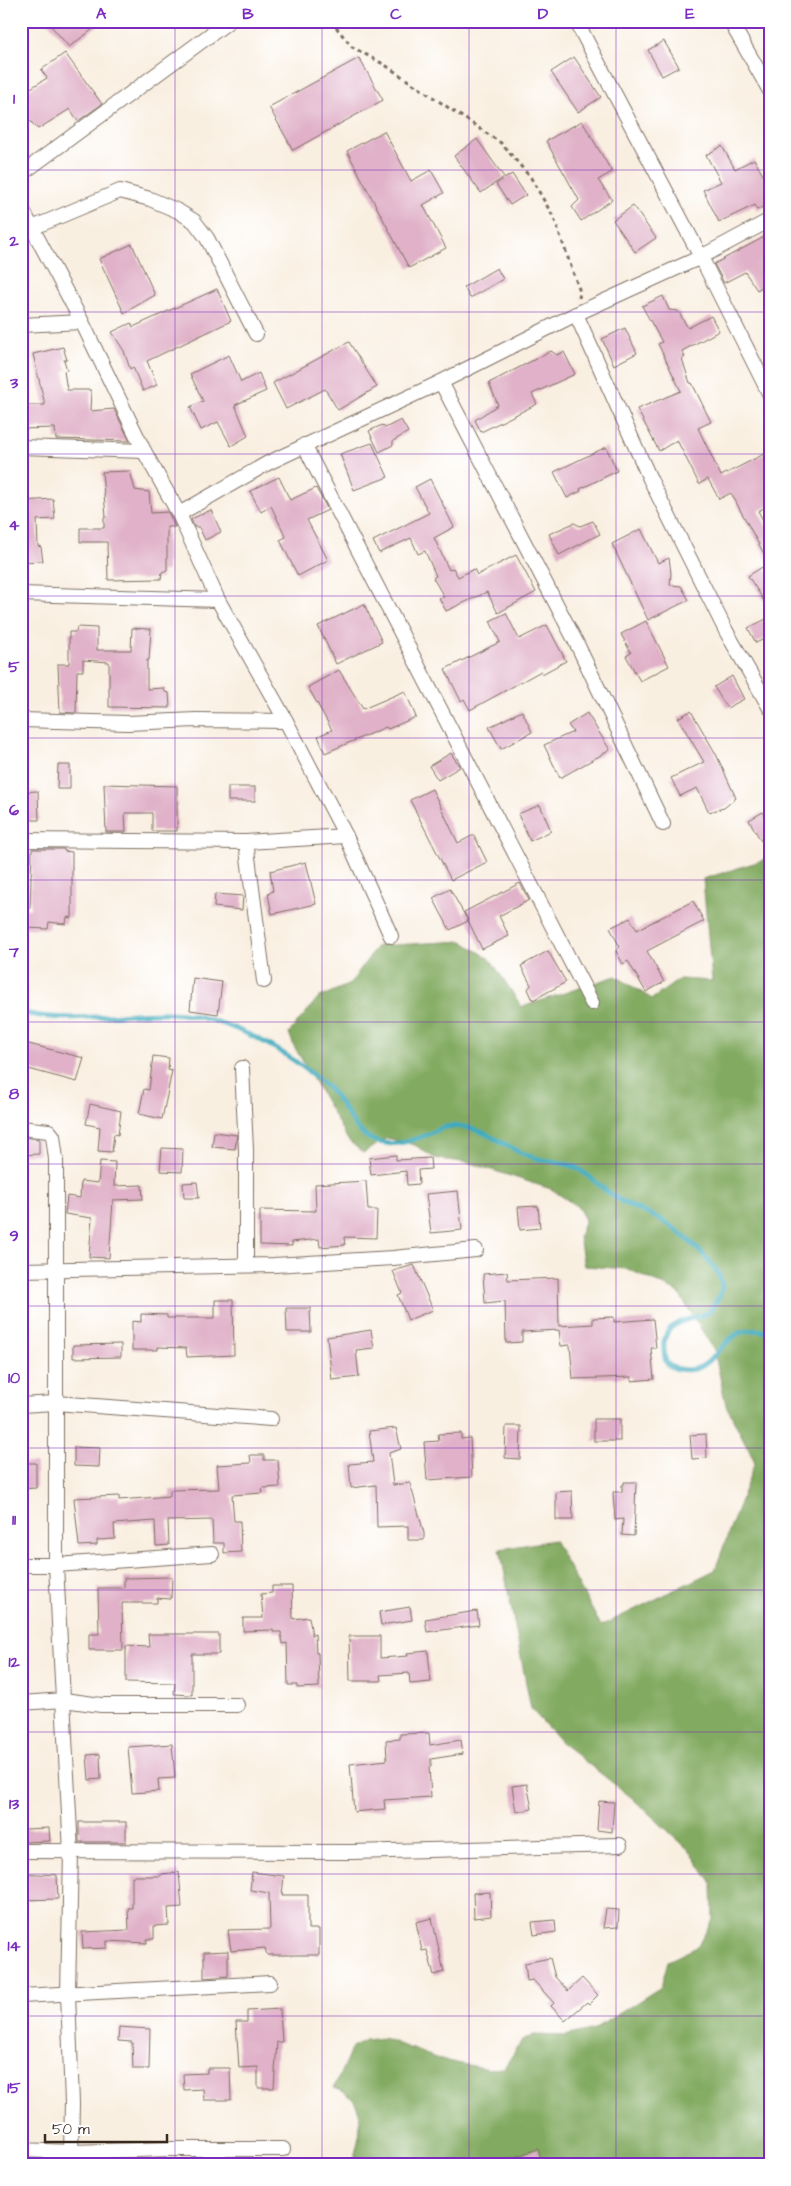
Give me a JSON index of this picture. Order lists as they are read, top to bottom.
{
  "scale_bar": "50 m",
  "grid": {
    "columns": [
      "A",
      "B",
      "C",
      "D",
      "E"
    ],
    "rows": [
      "1",
      "2",
      "3",
      "4",
      "5",
      "6",
      "7",
      "8",
      "9",
      "10",
      "11",
      "12",
      "13",
      "14",
      "15"
    ]
  }
}
